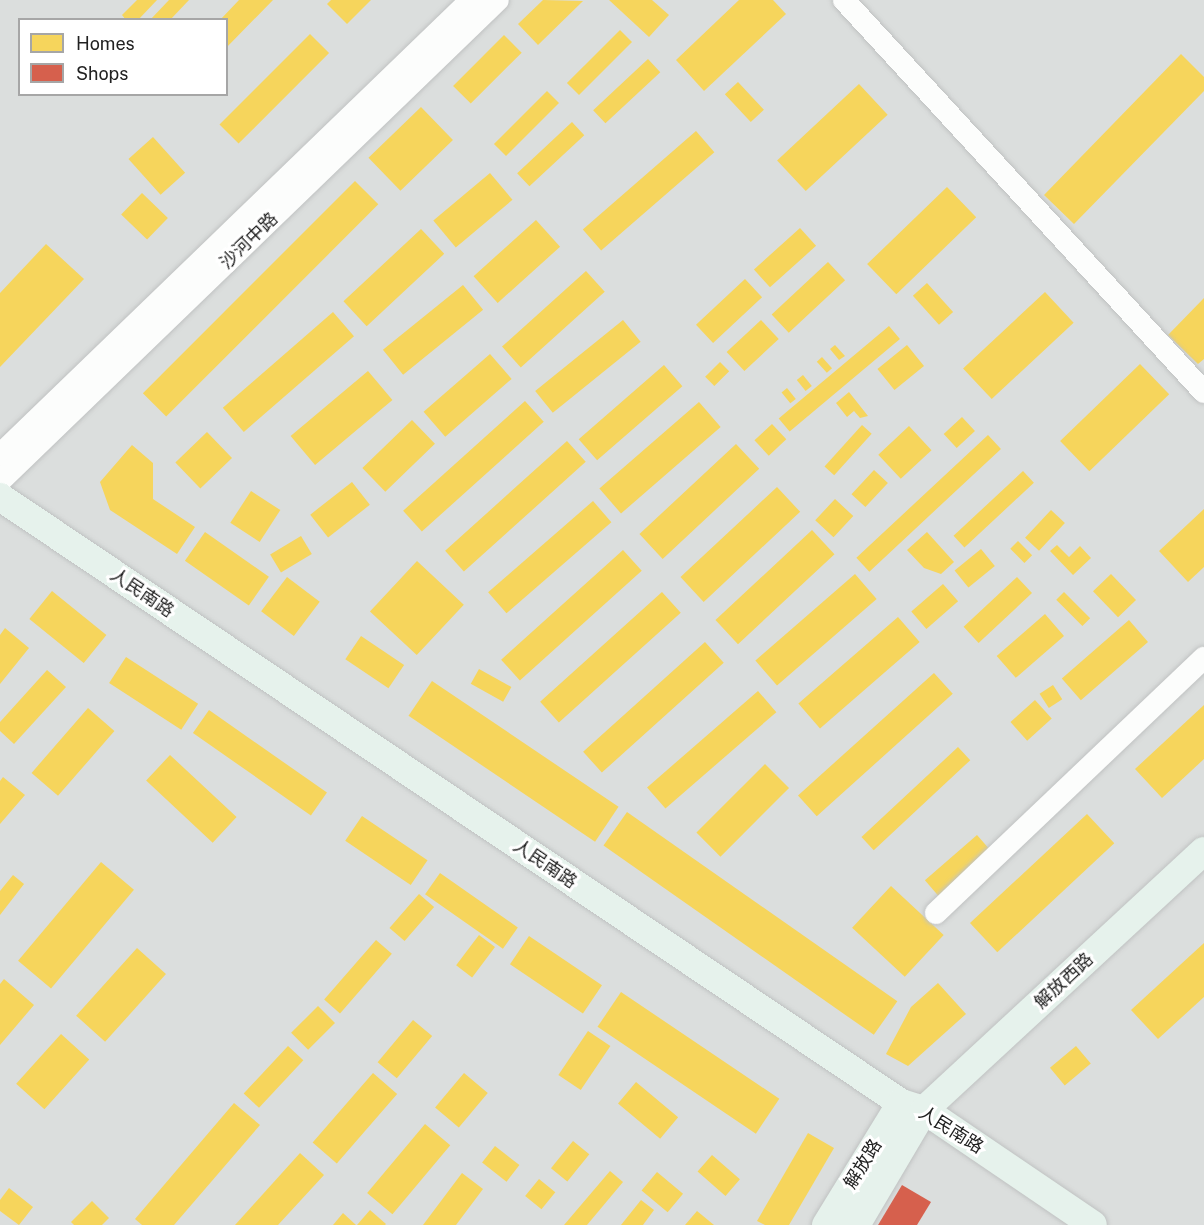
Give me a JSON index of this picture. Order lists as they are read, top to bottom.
{
  "streets": {
    "main road": ["人民南路", "解放西路", "解放路"],
    "street": ["沙河中路"]
  },
  "crossings": [
    ["人民南路", "解放西路"],
    ["人民南路", "解放路"],
    ["解放西路", "解放路"]
  ],
  "legend": ["Homes", "Shops"]
}
